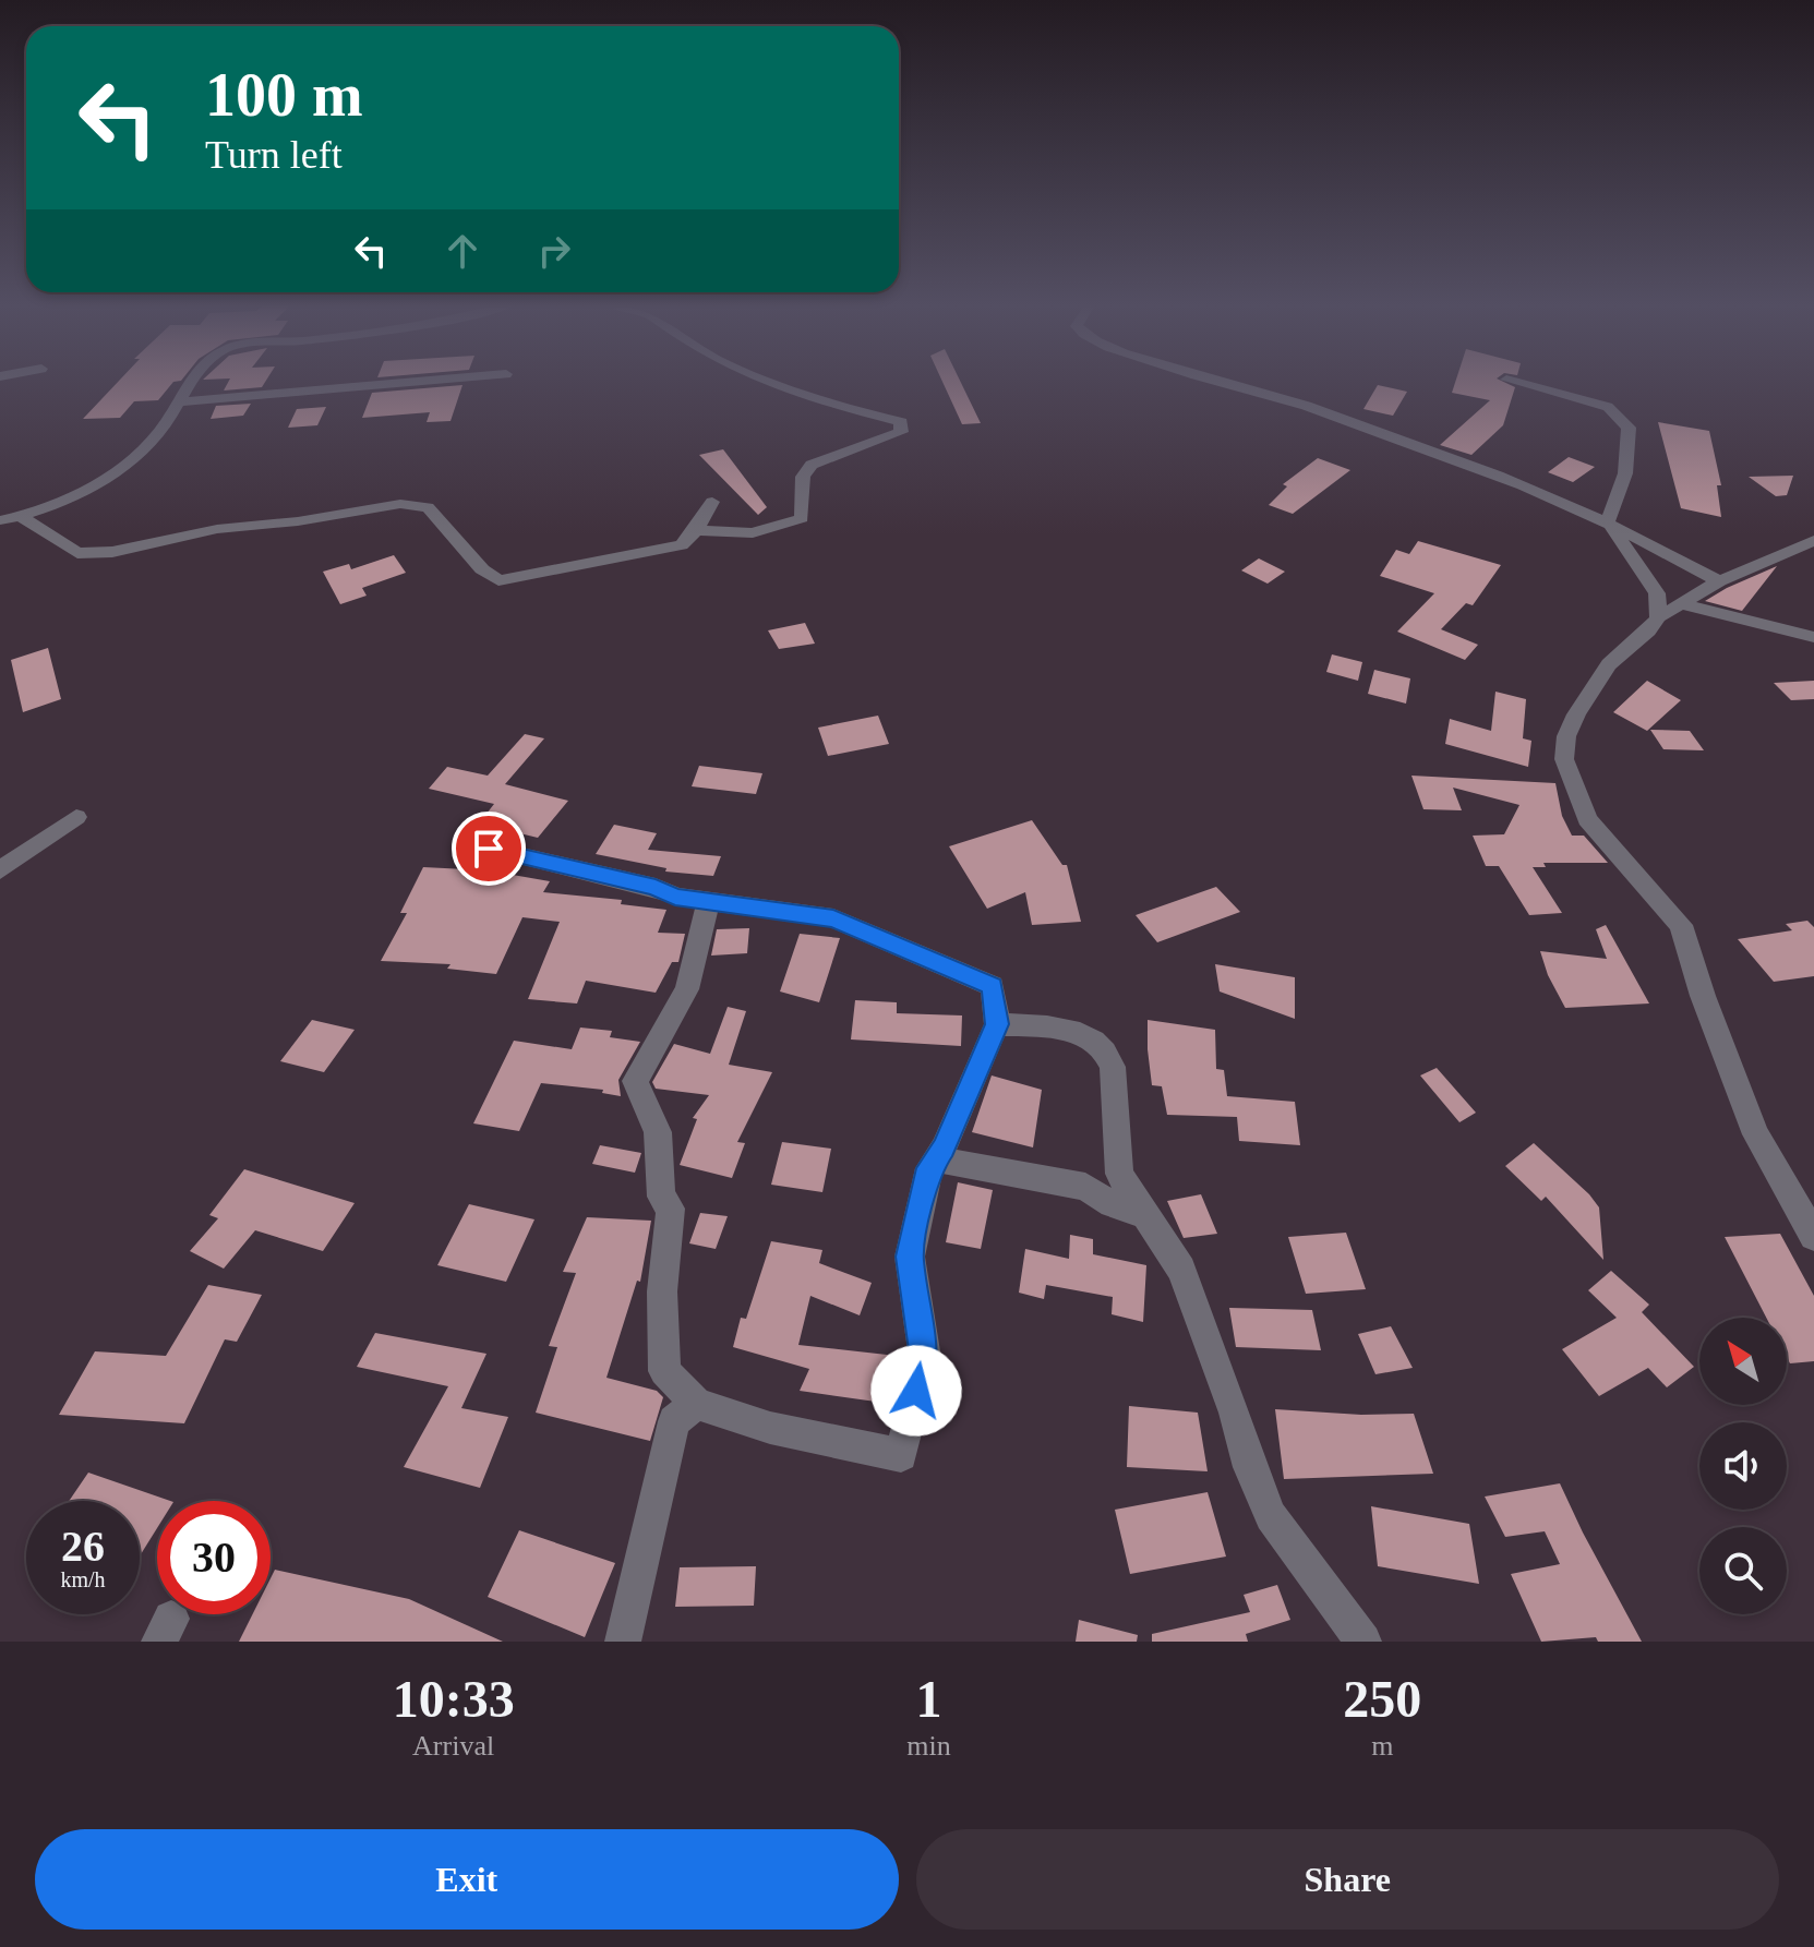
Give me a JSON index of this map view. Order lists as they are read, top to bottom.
{
  "north": "top left",
  "page": {
    "turn": ["100 m", "Turn left"],
    "speed": "26 km/h",
    "limit": "30",
    "eta": [
      "10:33",
      "Arrival",
      "1",
      "min",
      "250",
      "m"
    ],
    "buttons": ["Exit", "Share"]
  }
}
